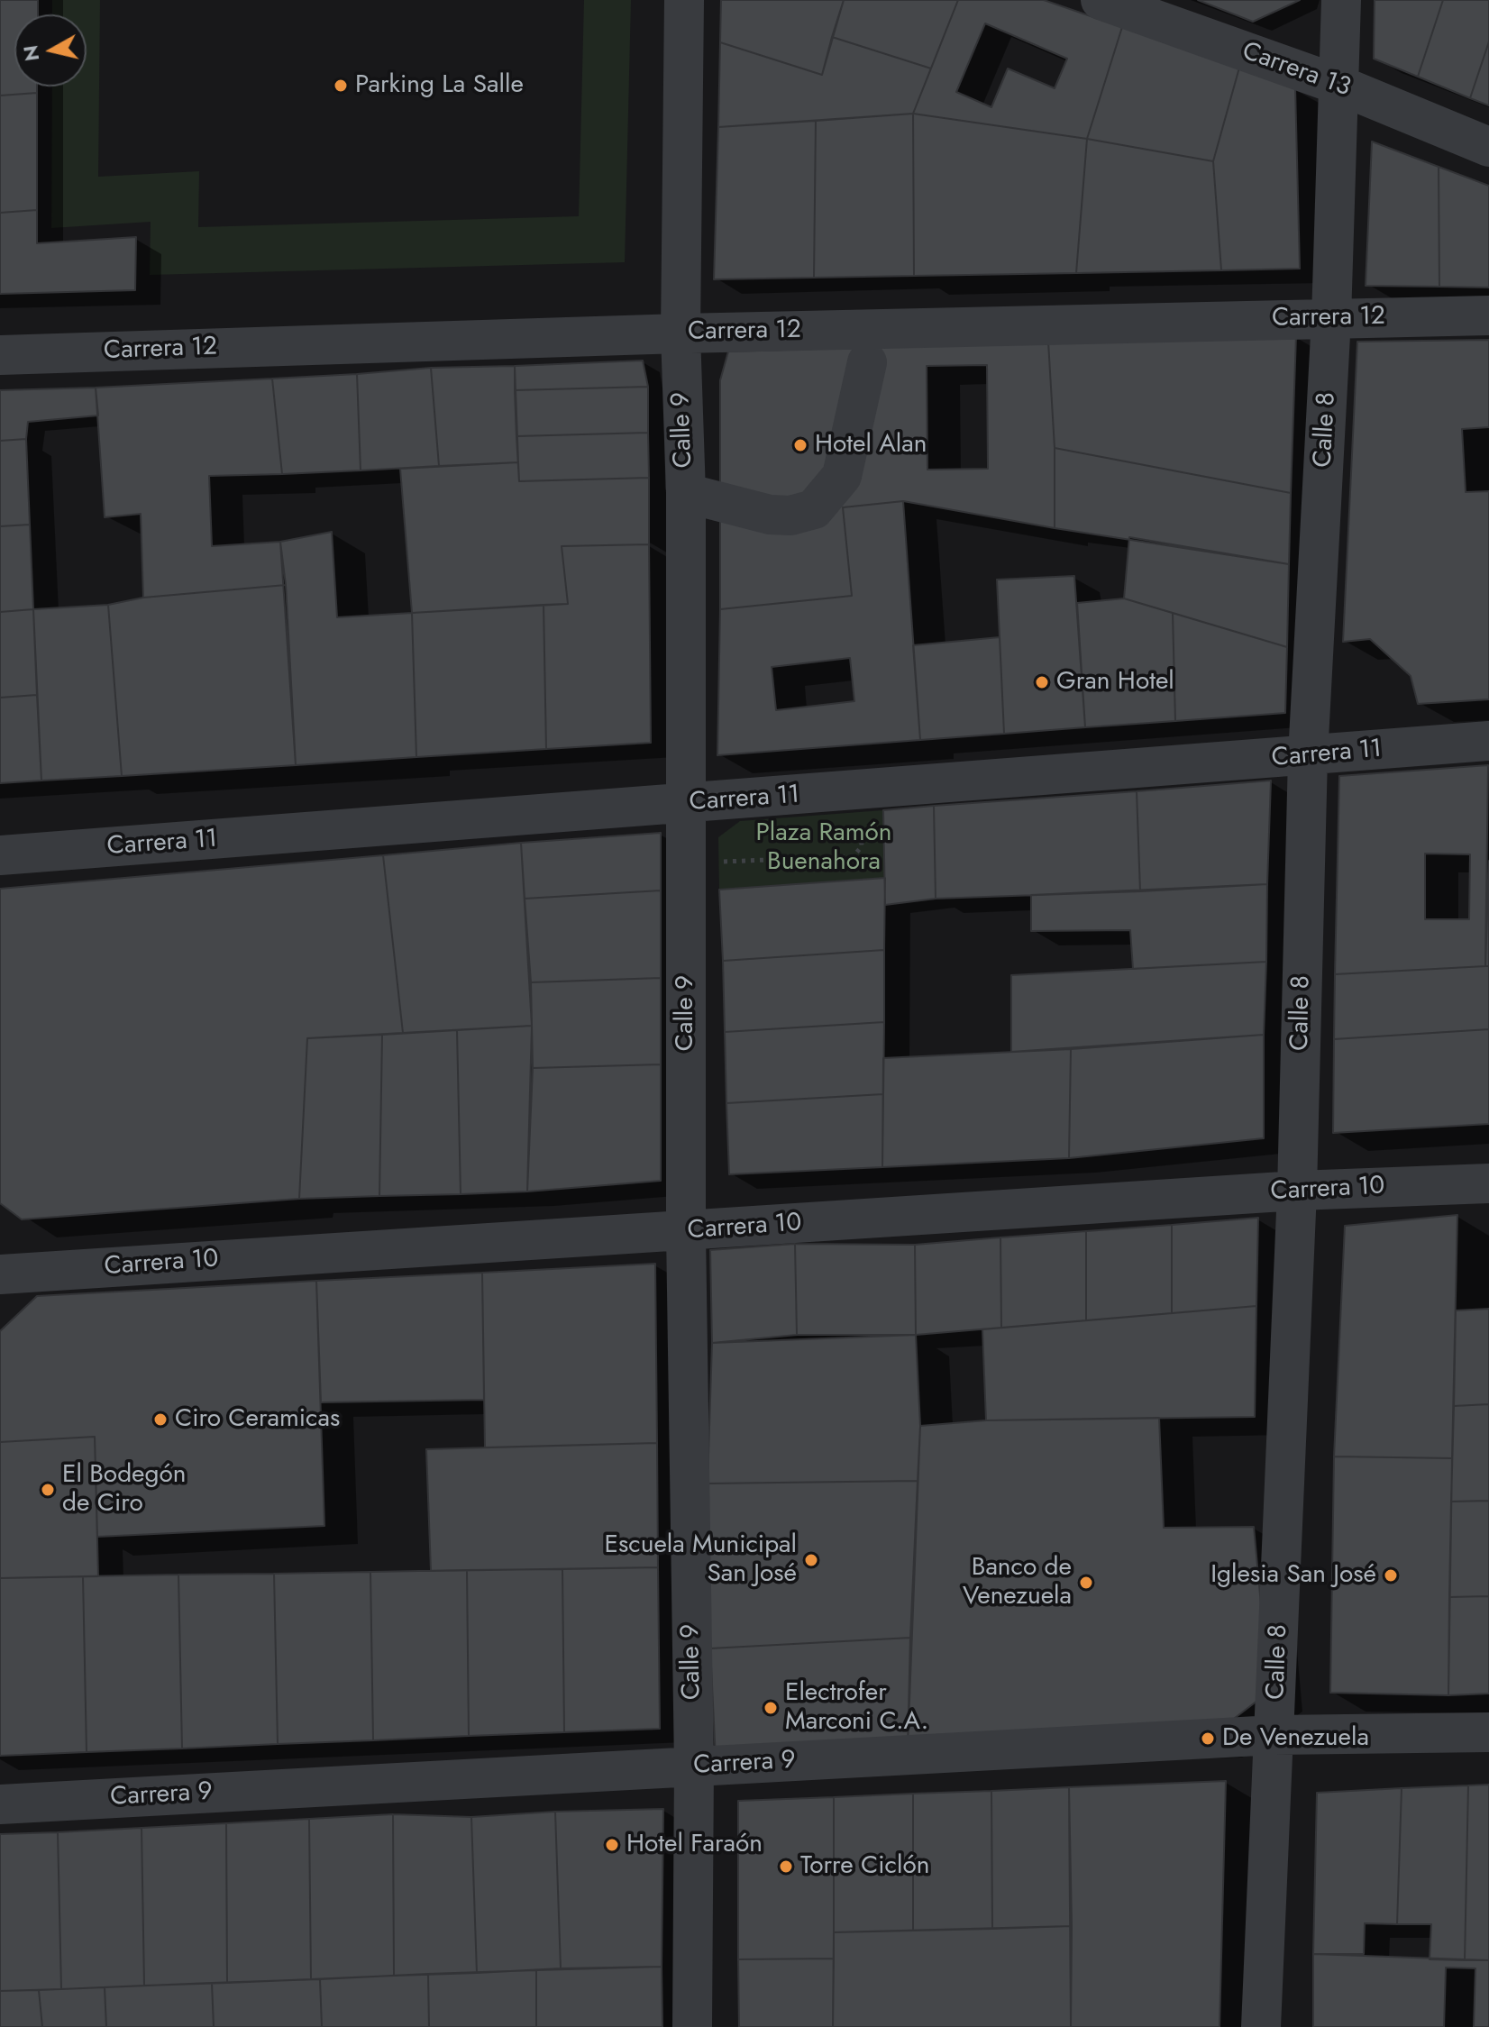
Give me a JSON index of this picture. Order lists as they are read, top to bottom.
{
  "streets": {
    "street": [
      "Carrera 13",
      "Carrera 12",
      "Calle 9",
      "Calle 8",
      "Carrera 11",
      "Carrera 10",
      "Carrera 9"
    ]
  },
  "crossings": [
    ["Carrera 13", "Calle 8"],
    ["Carrera 12", "Calle 9"],
    ["Carrera 12", "Calle 8"],
    ["Calle 9", "Carrera 11"],
    ["Calle 9", "Carrera 10"],
    ["Calle 9", "Carrera 9"],
    ["Calle 8", "Carrera 11"],
    ["Calle 8", "Carrera 10"],
    ["Calle 8", "Carrera 9"]
  ],
  "parks": ["Plaza Ramón Buenahora"],
  "places": [
    "Parking La Salle",
    "Hotel Alan",
    "Gran Hotel",
    "Ciro Ceramicas",
    "El Bodegón de Ciro",
    "Escuela Municipal San José",
    "Iglesia San José",
    "Banco de Venezuela",
    "Electrofer Marconi C.A.",
    "De Venezuela",
    "Hotel Faraón",
    "Torre Ciclón"
  ],
  "north": "left"
}
